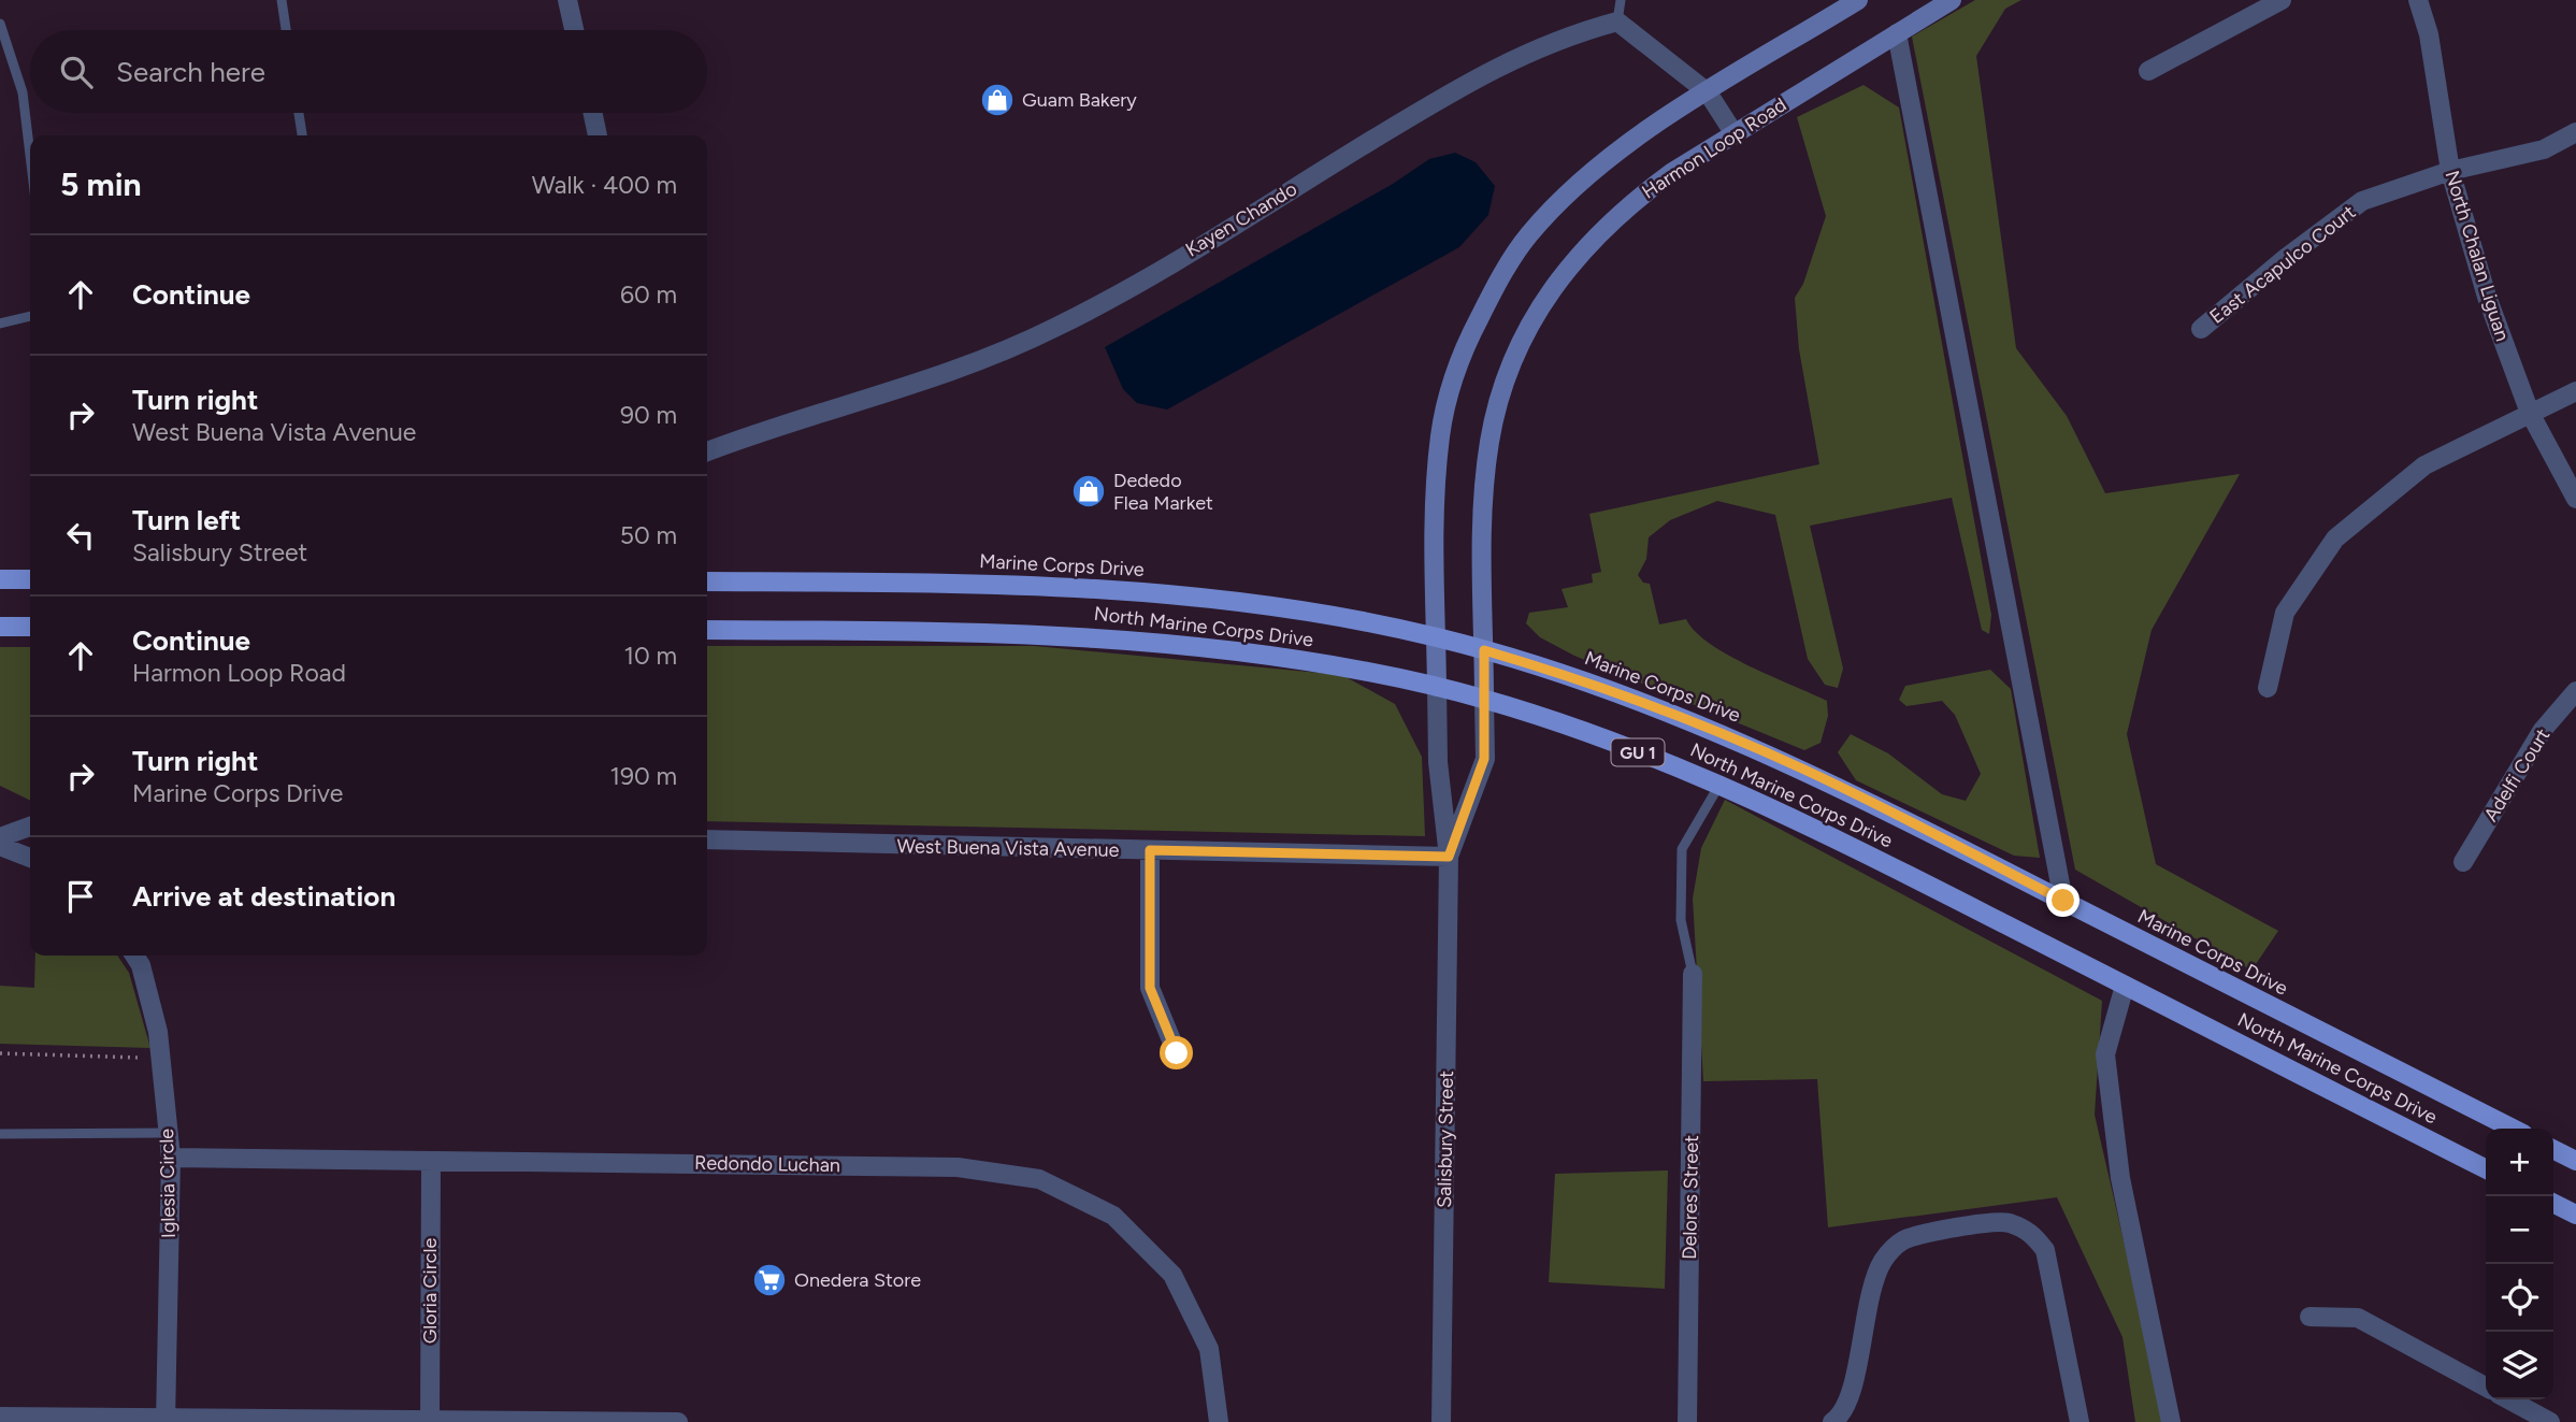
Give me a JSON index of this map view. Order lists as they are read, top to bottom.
{
  "streets": {
    "main road": [
      "Harmon Loop Road",
      "Marine Corps Drive",
      "North Marine Corps Drive",
      "GU 1"
    ],
    "street": [
      "Kayen Chando",
      "North Chalan Liguan",
      "East Acapulco Court",
      "Adelfi Court",
      "West Buena Vista Avenue",
      "Salisbury Street",
      "Redondo Luchan",
      "Iglesia Circle",
      "Delores Street",
      "Gloria Circle"
    ]
  },
  "crossings": [
    ["Harmon Loop Road", "Marine Corps Drive"],
    ["Harmon Loop Road", "North Marine Corps Drive"],
    ["Harmon Loop Road", "Salisbury Street"],
    ["North Chalan Liguan", "East Acapulco Court"],
    ["North Marine Corps Drive", "Salisbury Street"],
    ["West Buena Vista Avenue", "Salisbury Street"],
    ["Redondo Luchan", "Iglesia Circle"],
    ["Redondo Luchan", "Gloria Circle"]
  ],
  "places": {
    "shop": ["Guam Bakery", "Dededo Flea Market"],
    "supermarket": ["Onedera Store"]
  },
  "page": {
    "search": "Search here",
    "heading": ["5 min", "Walk · 400 m"],
    "list": [
      ["Continue", "60 m"],
      ["Turn right", "West Buena Vista Avenue", "90 m"],
      ["Turn left", "Salisbury Street", "50 m"],
      ["Continue", "Harmon Loop Road", "10 m"],
      ["Turn right", "Marine Corps Drive", "190 m"],
      "Arrive at destination"
    ],
    "map_buttons": ["+", "−"]
  }
}
